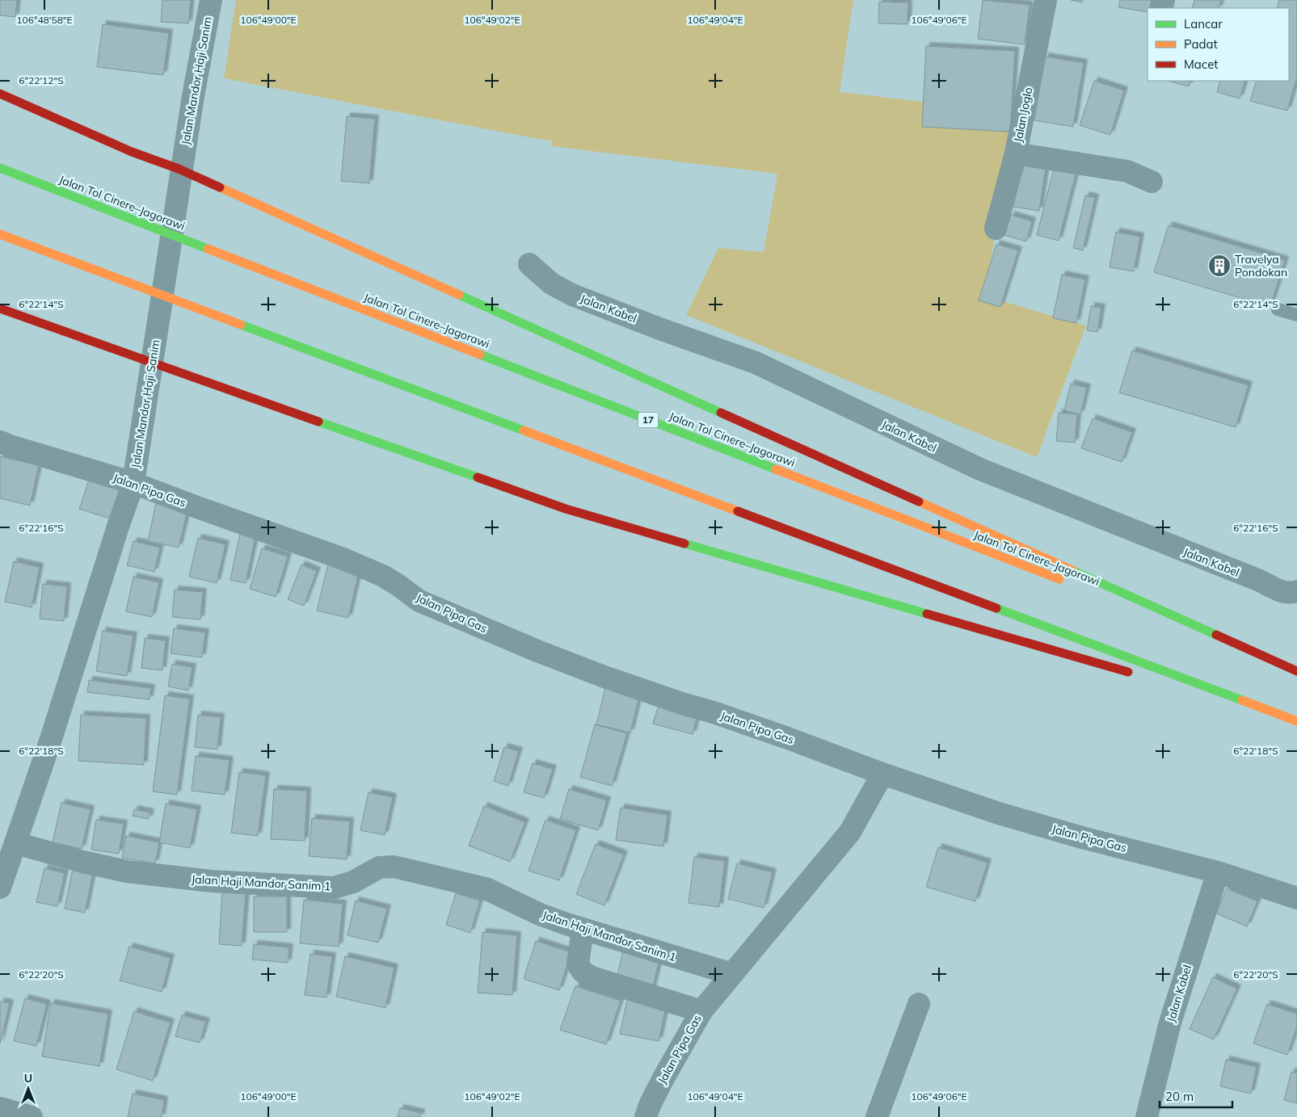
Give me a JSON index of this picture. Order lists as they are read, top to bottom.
{
  "streets": {
    "highway": ["Jalan Tol Cinere–Jagorawi", "17"],
    "street": [
      "Jalan Mandor Haji Sanim",
      "Jalan Joglo",
      "Jalan Kabel",
      "Jalan Pipa Gas",
      "Jalan Haji Mandor Sanim 1"
    ]
  },
  "crossings": [
    ["Jalan Mandor Haji Sanim", "Jalan Pipa Gas"],
    ["Jalan Mandor Haji Sanim", "Jalan Haji Mandor Sanim 1"],
    ["Jalan Kabel", "Jalan Pipa Gas"],
    ["Jalan Pipa Gas", "Jalan Haji Mandor Sanim 1"]
  ],
  "places": {
    "building": ["Travelya Pondokan"]
  },
  "legend": ["Lancar", "Padat", "Macet"],
  "scale_bar": "20 m",
  "north": "top",
  "coordinates": [
    "106°48'58\"E",
    "106°49'00\"E",
    "106°49'02\"E",
    "106°49'04\"E",
    "106°49'06\"E",
    "6°22'12\"S",
    "6°22'14\"S",
    "6°22'16\"S",
    "6°22'18\"S",
    "6°22'20\"S"
  ]
}
